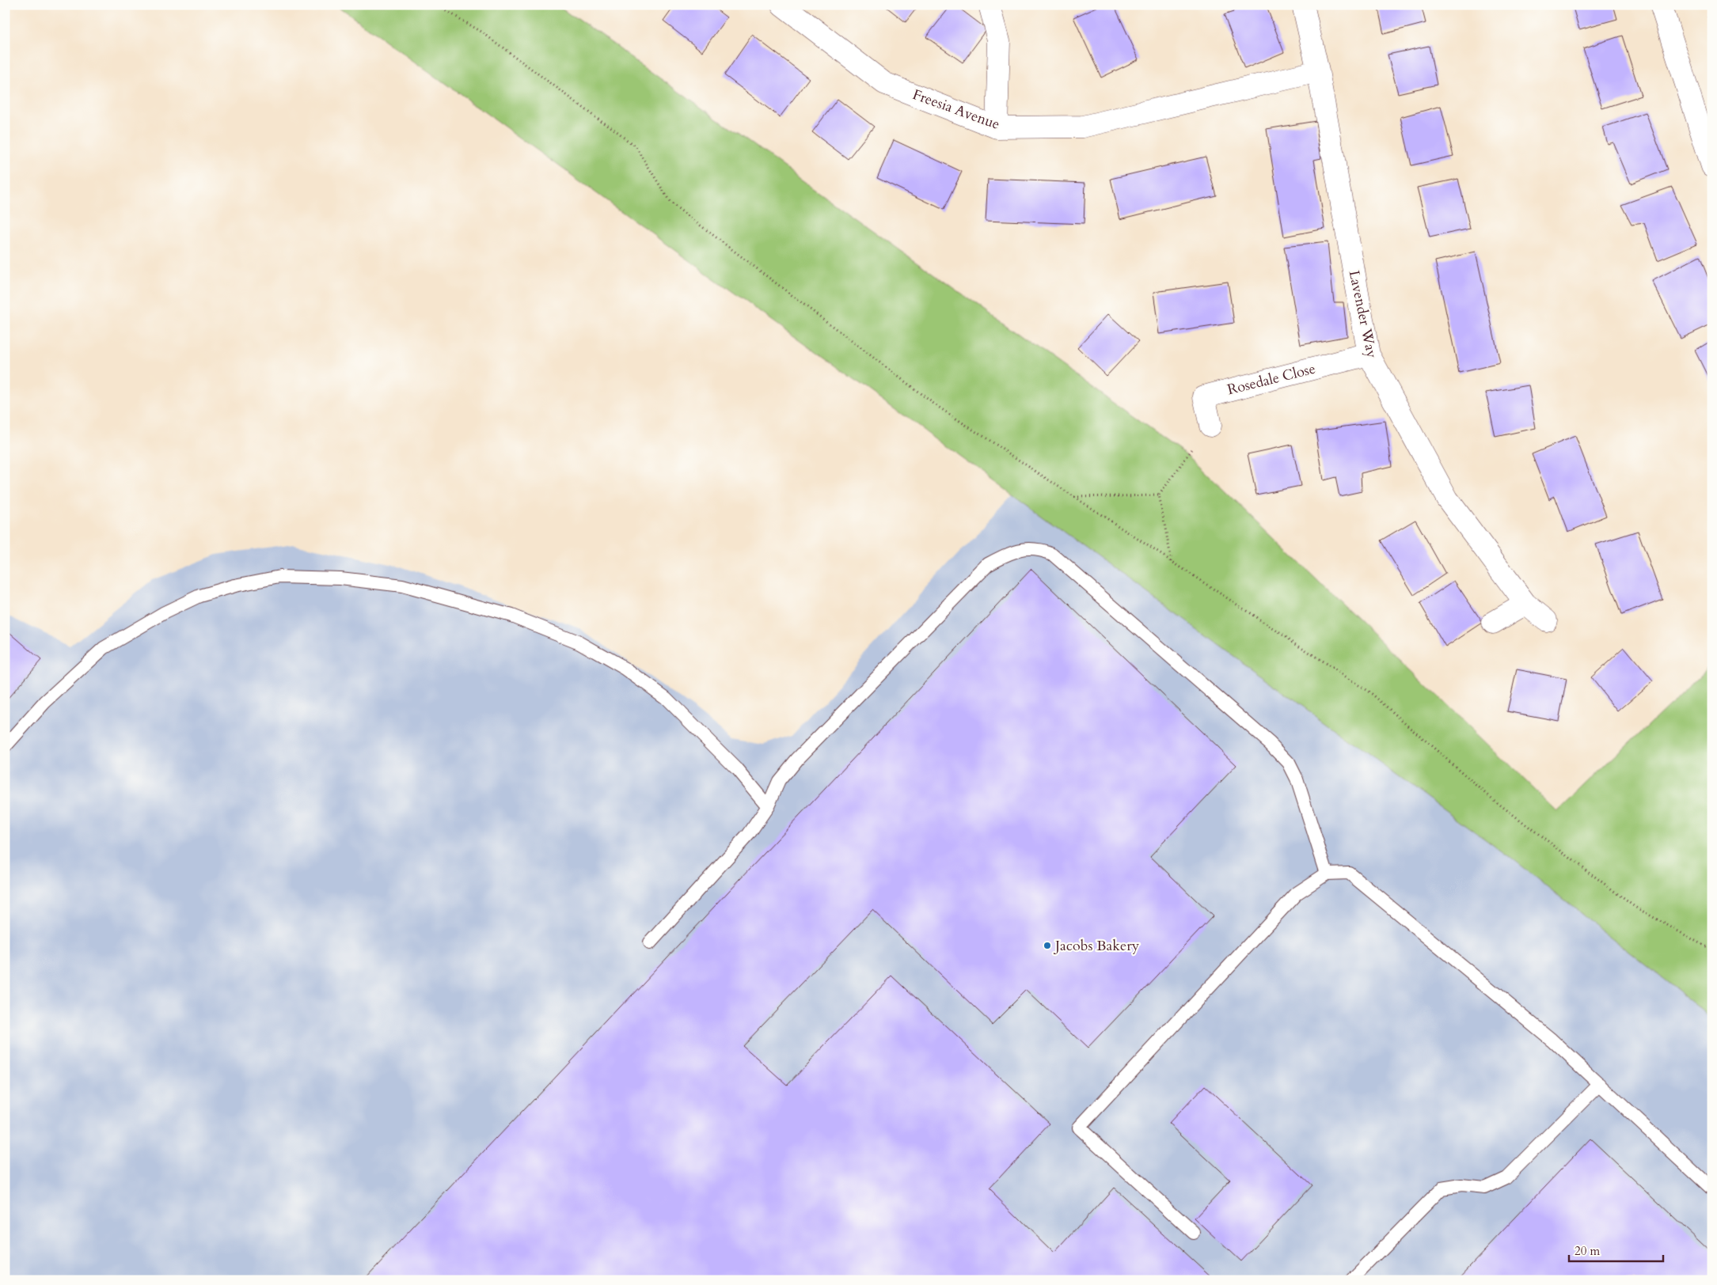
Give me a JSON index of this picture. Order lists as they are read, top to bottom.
{
  "streets": {
    "street": ["Freesia Avenue", "Lavender Way", "Rosedale Close"]
  },
  "crossings": [
    ["Freesia Avenue", "Lavender Way"],
    ["Lavender Way", "Rosedale Close"]
  ],
  "places": ["Jacobs Bakery"],
  "scale_bar": "20 m"
}
